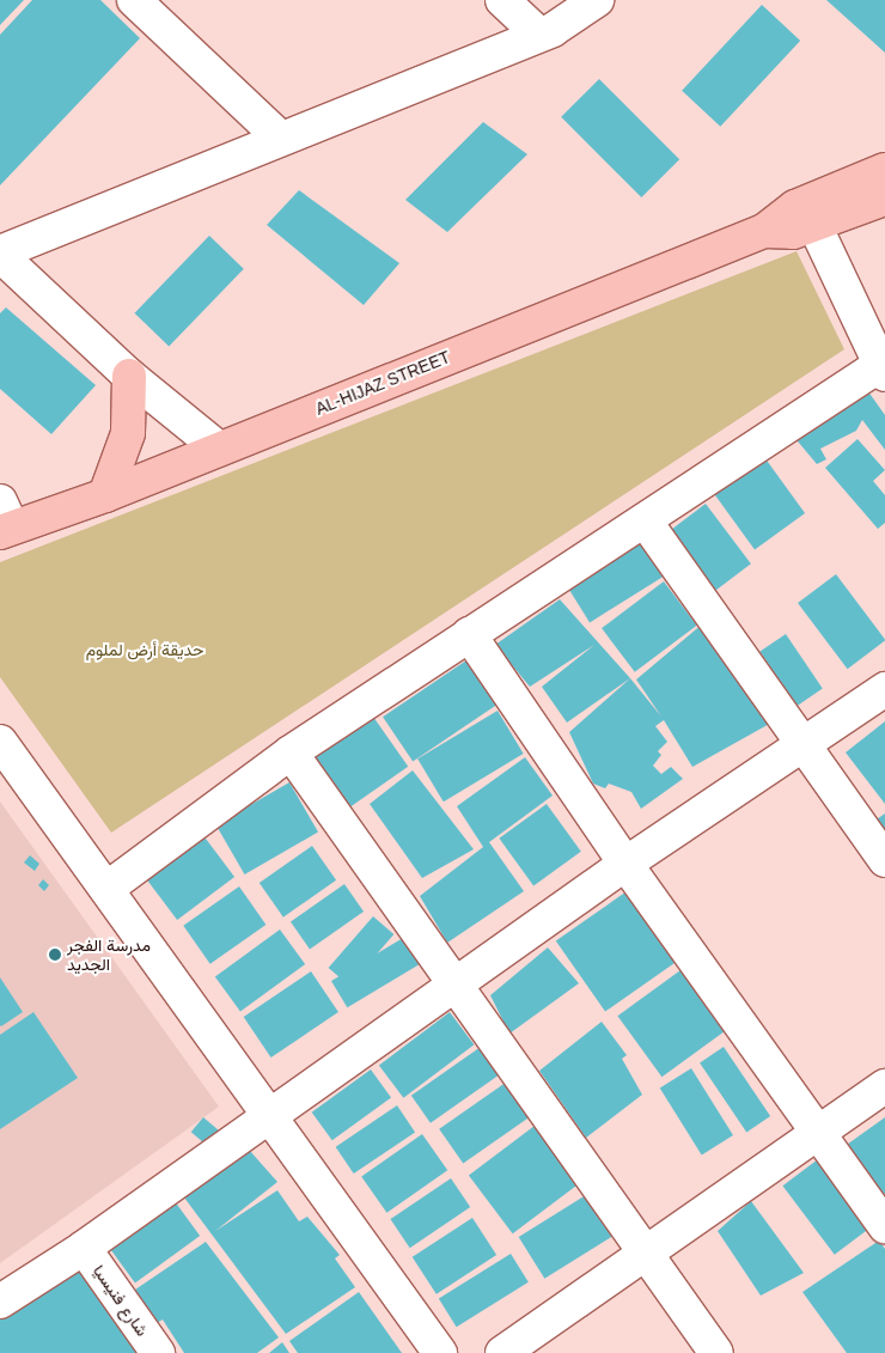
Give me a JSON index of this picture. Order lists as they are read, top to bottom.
{
  "streets": {
    "main road": ["AL-HIJAZ STREET"],
    "street": ["شارع فنيسيا"]
  },
  "parks": ["حديقة أرض لملوم"],
  "places": ["مدرسة الفجر الجديد"]
}
